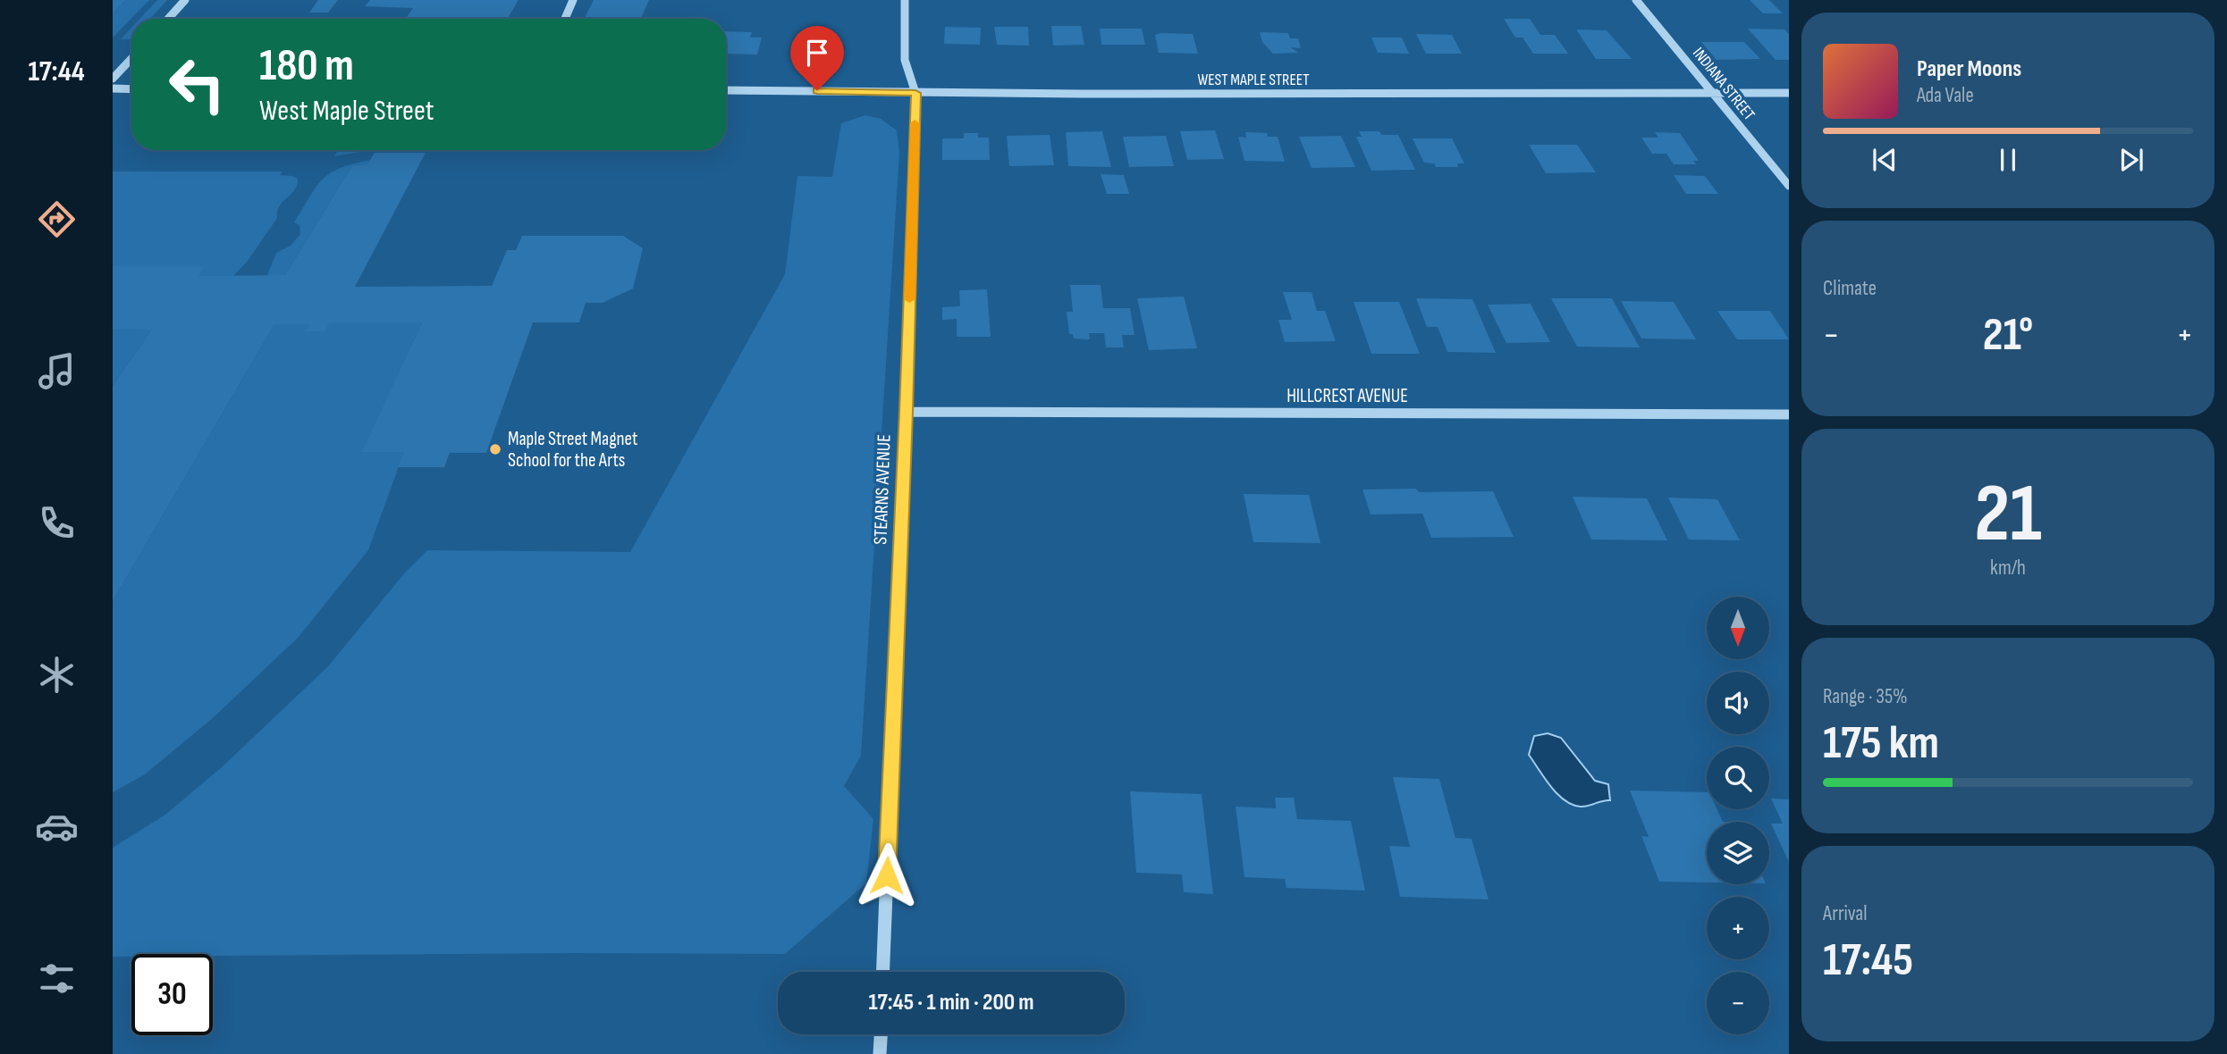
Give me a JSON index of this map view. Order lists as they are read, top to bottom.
{
  "streets": {
    "street": [
      "WEST MAPLE STREET",
      "INDIANA STREET",
      "HILLCREST AVENUE",
      "STEARNS AVENUE"
    ]
  },
  "crossings": [
    ["WEST MAPLE STREET", "INDIANA STREET"],
    ["WEST MAPLE STREET", "STEARNS AVENUE"],
    ["HILLCREST AVENUE", "STEARNS AVENUE"]
  ],
  "places": ["Maple Street Magnet School for the Arts"],
  "north": "bottom",
  "page": {
    "tabs": "17:44",
    "turn": ["180 m", "West Maple Street"],
    "song": ["Paper Moons", "Ada Vale"],
    "tile": [
      "Climate",
      ["21", "km/h"],
      ["Range · 35%", "175 km"],
      ["Arrival", "17:45"]
    ],
    "heat": ["−", "21°", "+"],
    "map_buttons": ["+", "−"],
    "limit": "30",
    "trip": "17:45 · 1 min · 200 m"
  }
}
